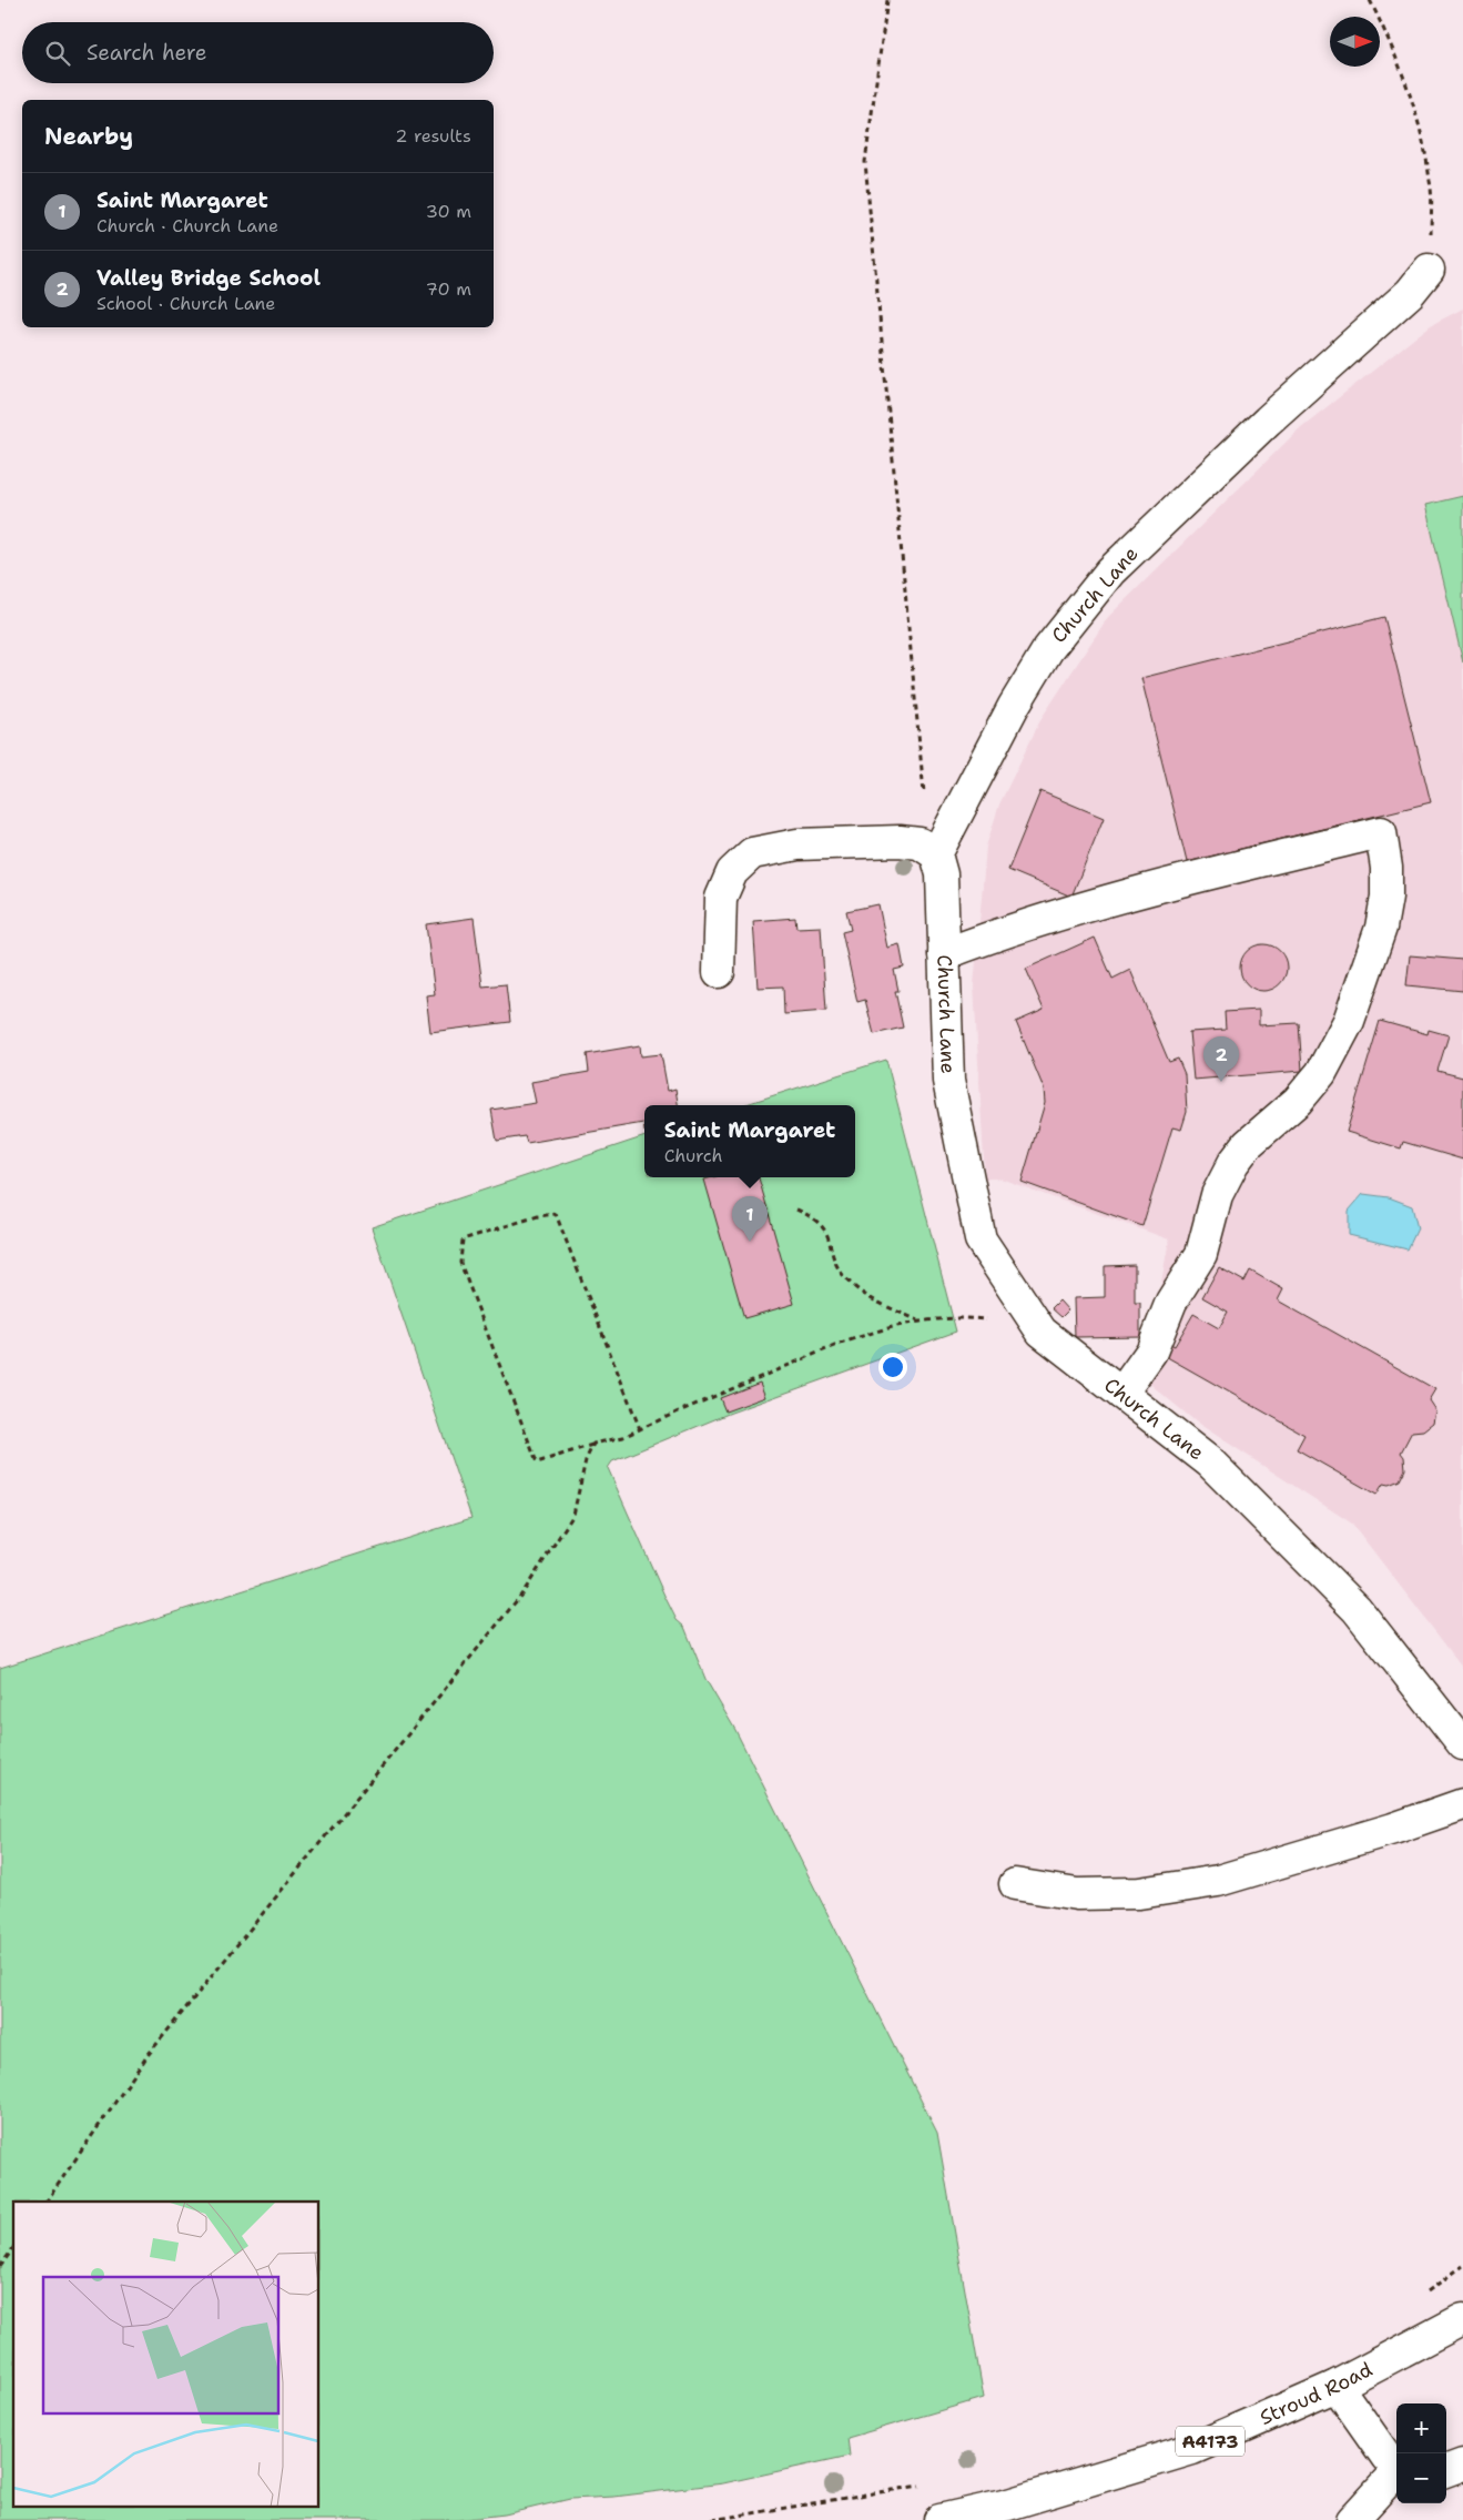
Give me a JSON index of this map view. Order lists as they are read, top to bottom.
{
  "streets": {
    "street": ["Church Lane", "Stroud Road", "A4173"]
  },
  "north": "right",
  "page": {
    "search": "Search here",
    "heading": ["Nearby", "2 results"],
    "list": [
      {
        "mark": "1",
        "name": "Saint Margaret",
        "note": "Church · Church Lane",
        "value": "30 m"
      },
      {
        "mark": "2",
        "name": "Valley Bridge School",
        "note": "School · Church Lane",
        "value": "70 m"
      }
    ],
    "pins": ["2", "1"],
    "popup": ["Saint Margaret", "Church"],
    "map_buttons": ["+", "−"]
  }
}
